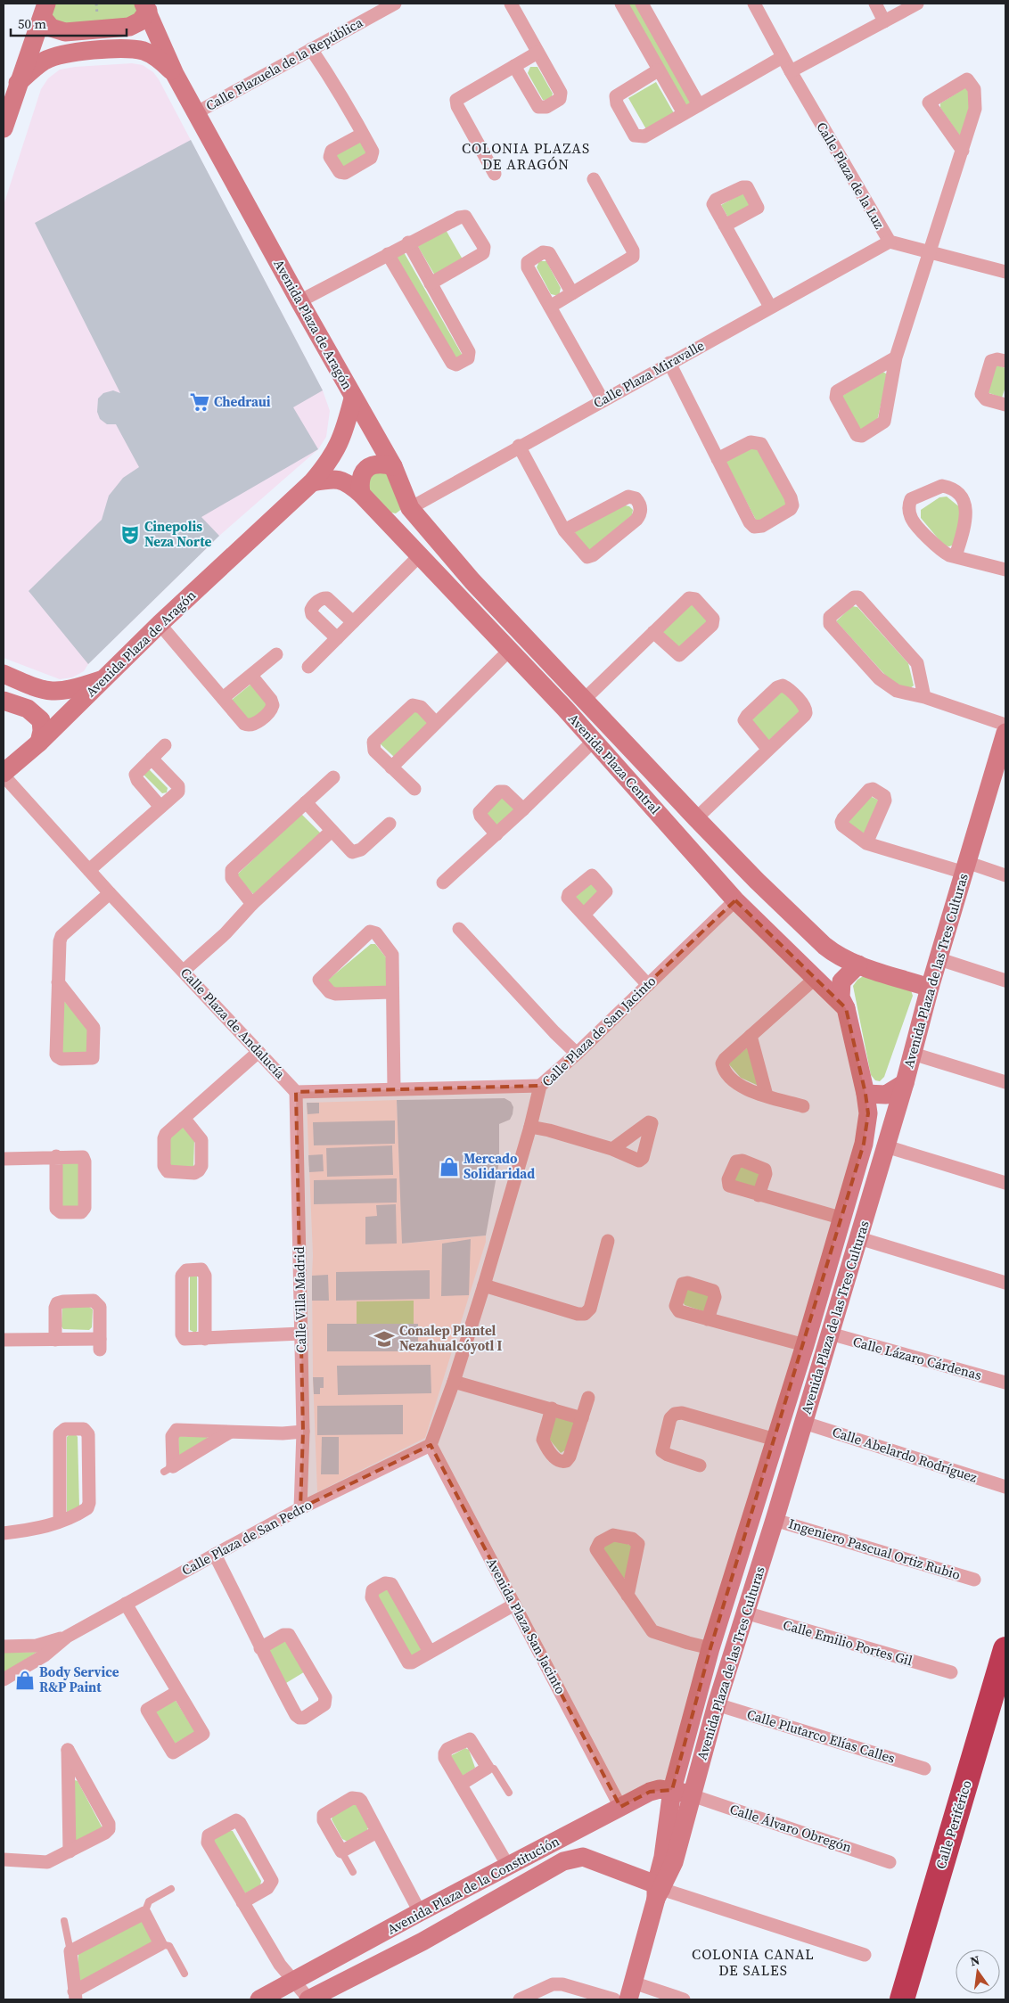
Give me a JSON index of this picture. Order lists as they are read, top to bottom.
{
  "streets": {
    "highway": ["Calle Periférico"],
    "street": [
      "Calle Plazuela de la República",
      "Calle Plaza de la Luz",
      "Avenida Plaza de Aragón",
      "Calle Plaza Miravalle",
      "Avenida Plaza Central",
      "Avenida Plaza de las Tres Culturas",
      "Calle Plaza de Andalucía",
      "Calle Plaza de San Jacinto",
      "Calle Villa Madrid",
      "Calle Lázaro Cárdenas",
      "Calle Abelardo Rodríguez",
      "Calle Plaza de San Pedro",
      "Ingeniero Pascual Ortiz Rubio",
      "Avenida Plaza San Jacinto",
      "Calle Emilio Portes Gil",
      "Calle Plutarco Elías Calles",
      "Calle Álvaro Obregón",
      "Avenida Plaza de la Constitución"
    ]
  },
  "crossings": [
    ["Calle Plazuela de la República", "Avenida Plaza de Aragón"],
    ["Calle Plaza de la Luz", "Calle Plaza Miravalle"],
    ["Avenida Plaza de Aragón", "Avenida Plaza Central"],
    ["Avenida Plaza de Aragón", "Calle Plaza de Andalucía"],
    ["Calle Plaza Miravalle", "Avenida Plaza Central"],
    ["Avenida Plaza Central", "Avenida Plaza de las Tres Culturas"],
    ["Avenida Plaza Central", "Calle Plaza de San Jacinto"],
    ["Avenida Plaza de las Tres Culturas", "Calle Lázaro Cárdenas"],
    ["Avenida Plaza de las Tres Culturas", "Calle Abelardo Rodríguez"],
    ["Avenida Plaza de las Tres Culturas", "Ingeniero Pascual Ortiz Rubio"],
    ["Avenida Plaza de las Tres Culturas", "Calle Emilio Portes Gil"],
    ["Avenida Plaza de las Tres Culturas", "Calle Plutarco Elías Calles"],
    ["Avenida Plaza de las Tres Culturas", "Calle Álvaro Obregón"],
    ["Avenida Plaza de las Tres Culturas", "Avenida Plaza de la Constitución"],
    ["Calle Plaza de Andalucía", "Calle Villa Madrid"],
    ["Calle Plaza de San Jacinto", "Calle Plaza de San Pedro"],
    ["Calle Plaza de San Jacinto", "Avenida Plaza San Jacinto"],
    ["Calle Villa Madrid", "Calle Plaza de San Pedro"],
    ["Calle Plaza de San Pedro", "Avenida Plaza San Jacinto"],
    ["Avenida Plaza San Jacinto", "Avenida Plaza de la Constitución"],
    ["Calle Álvaro Obregón", "Avenida Plaza de la Constitución"]
  ],
  "districts": ["COLONIA PLAZAS DE ARAGÓN", "COLONIA CANAL DE SALES"],
  "places": {
    "supermarket": ["Chedraui"],
    "theatre": ["Cinepolis Neza Norte"],
    "shop": ["Mercado Solidaridad", "Body Service R&P Paint"],
    "school or university": ["Conalep Plantel Nezahualcóyotl I"]
  },
  "scale_bar": "50 m",
  "north": "top"
}
